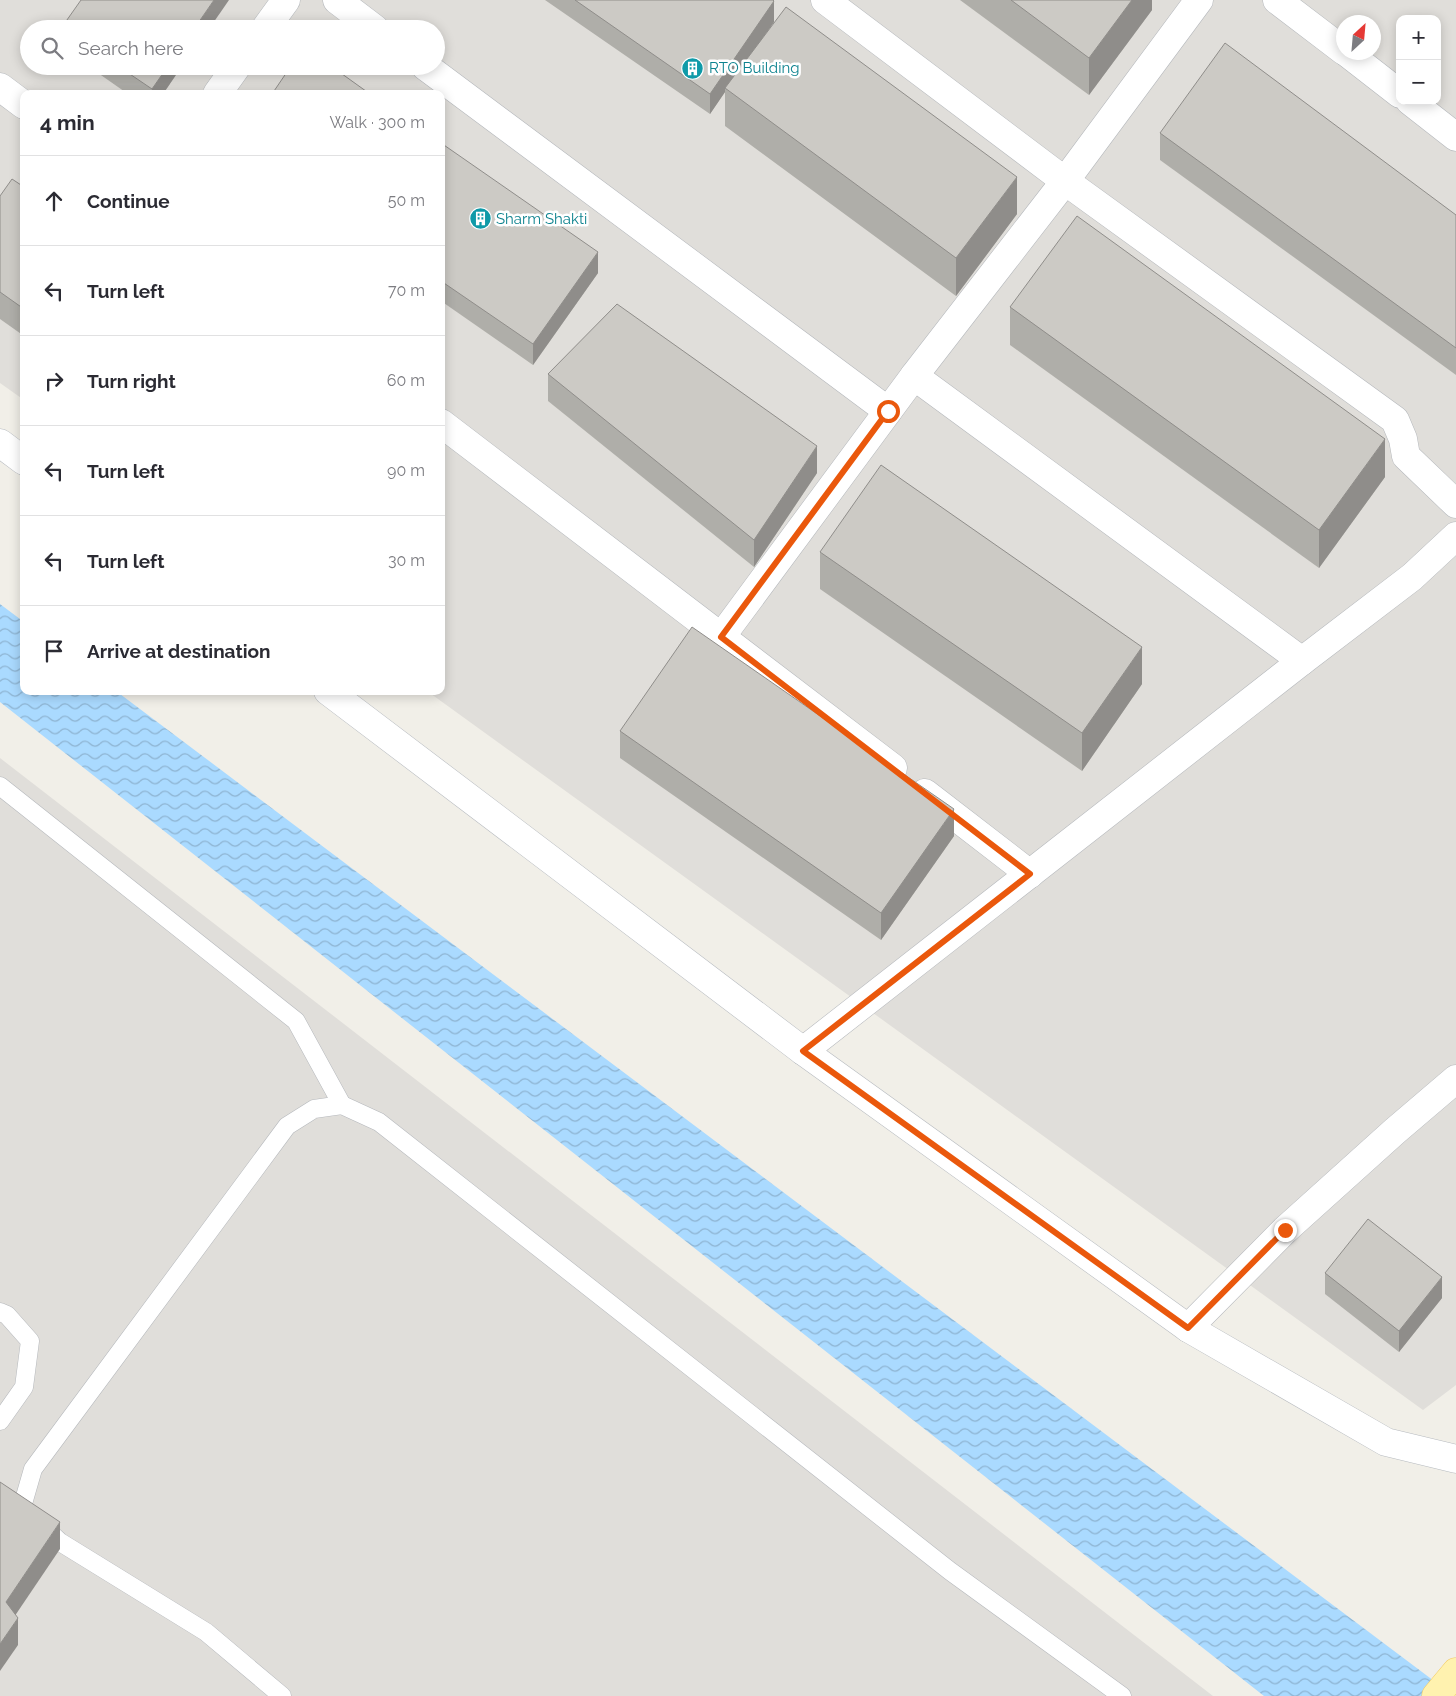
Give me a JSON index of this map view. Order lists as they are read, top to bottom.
{
  "places": {
    "building": ["RTO Building", "Sharm Shakti"]
  },
  "north": "top right",
  "page": {
    "map_buttons": ["+", "−"],
    "search": "Search here",
    "heading": ["4 min", "Walk · 300 m"],
    "list": [
      ["Continue", "50 m"],
      ["Turn left", "70 m"],
      ["Turn right", "60 m"],
      ["Turn left", "90 m"],
      ["Turn left", "30 m"],
      "Arrive at destination"
    ]
  }
}
